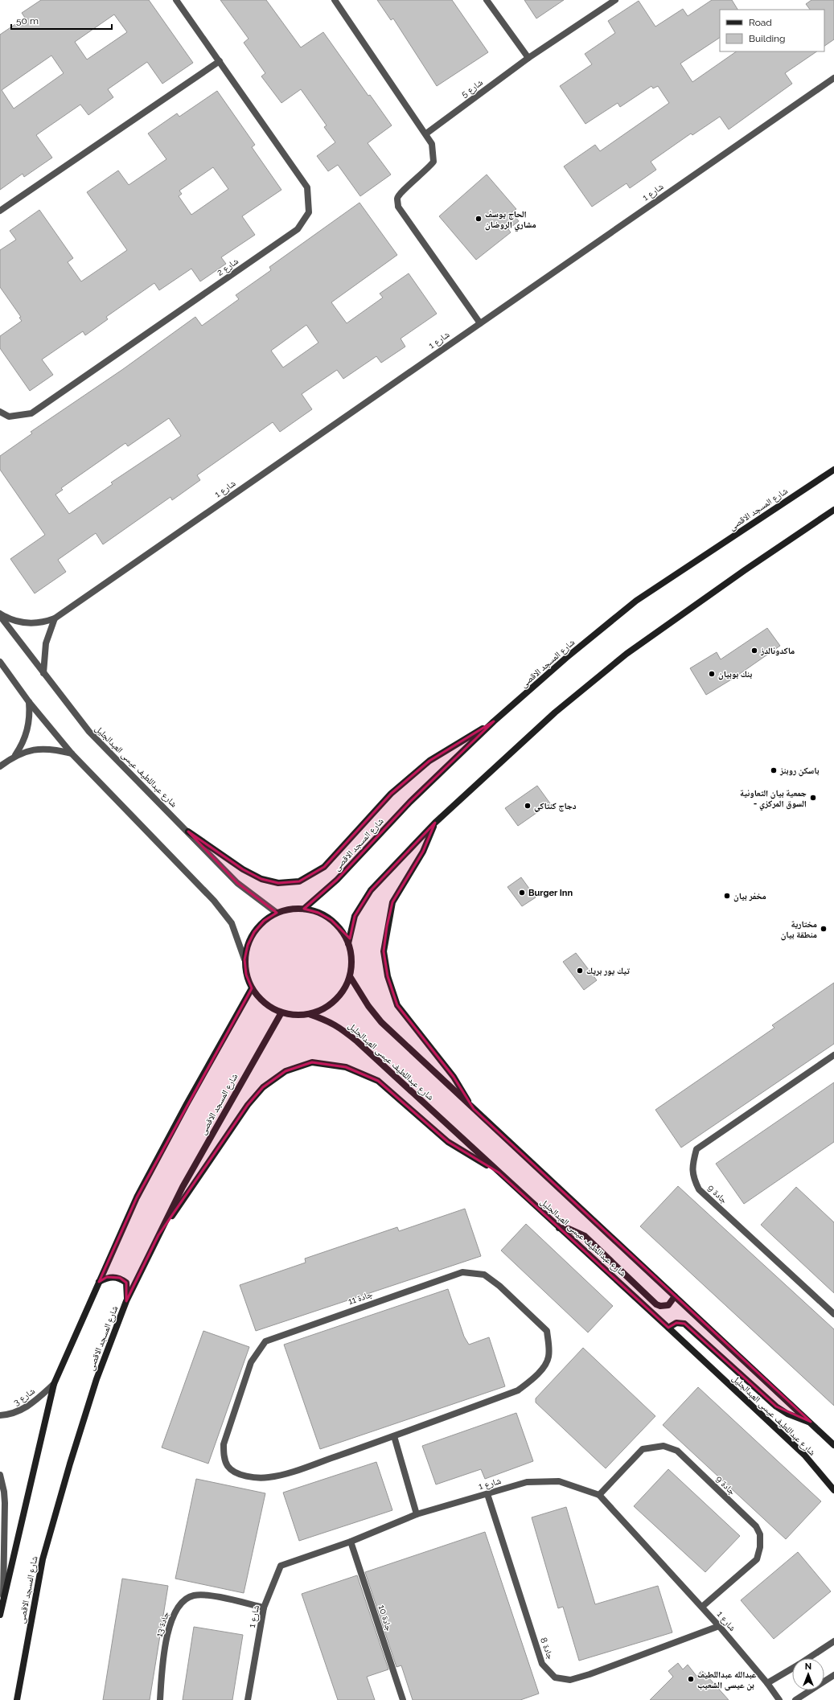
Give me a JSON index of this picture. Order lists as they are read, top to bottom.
{
  "streets": {
    "main road": ["شارع المسجد الاقصى", "شارع عبداللطيف عيسى العبدالجليل"],
    "street": [
      "شارع 5",
      "شارع 1",
      "شارع 2",
      "جادة 9",
      "جادة 11",
      "شارع 3",
      "جادة 10",
      "جادة 13",
      "جادة 8"
    ]
  },
  "crossings": [
    ["شارع 1", "جادة 9"],
    ["شارع 1", "جادة 10"],
    ["شارع 1", "جادة 13"],
    ["شارع 1", "جادة 8"],
    ["شارع المسجد الاقصى", "شارع عبداللطيف عيسى العبدالجليل"]
  ],
  "places": [
    "الحاج يوسف مشاري الروضان",
    "ماكدونالدز",
    "بنك بوبيان",
    "باسكن روبنز",
    "جمعية بيان التعاونية - السوق المركزي",
    "دجاج كنتاكي",
    "Burger Inn",
    "مخفر بيان",
    "مختارية منطقة بيان",
    "تيك يور بريك",
    "عبدالله عبداللطيف بن عيسى الشعيب"
  ],
  "legend": ["Road", "Building"],
  "scale_bar": "50 m",
  "north": "top"
}
